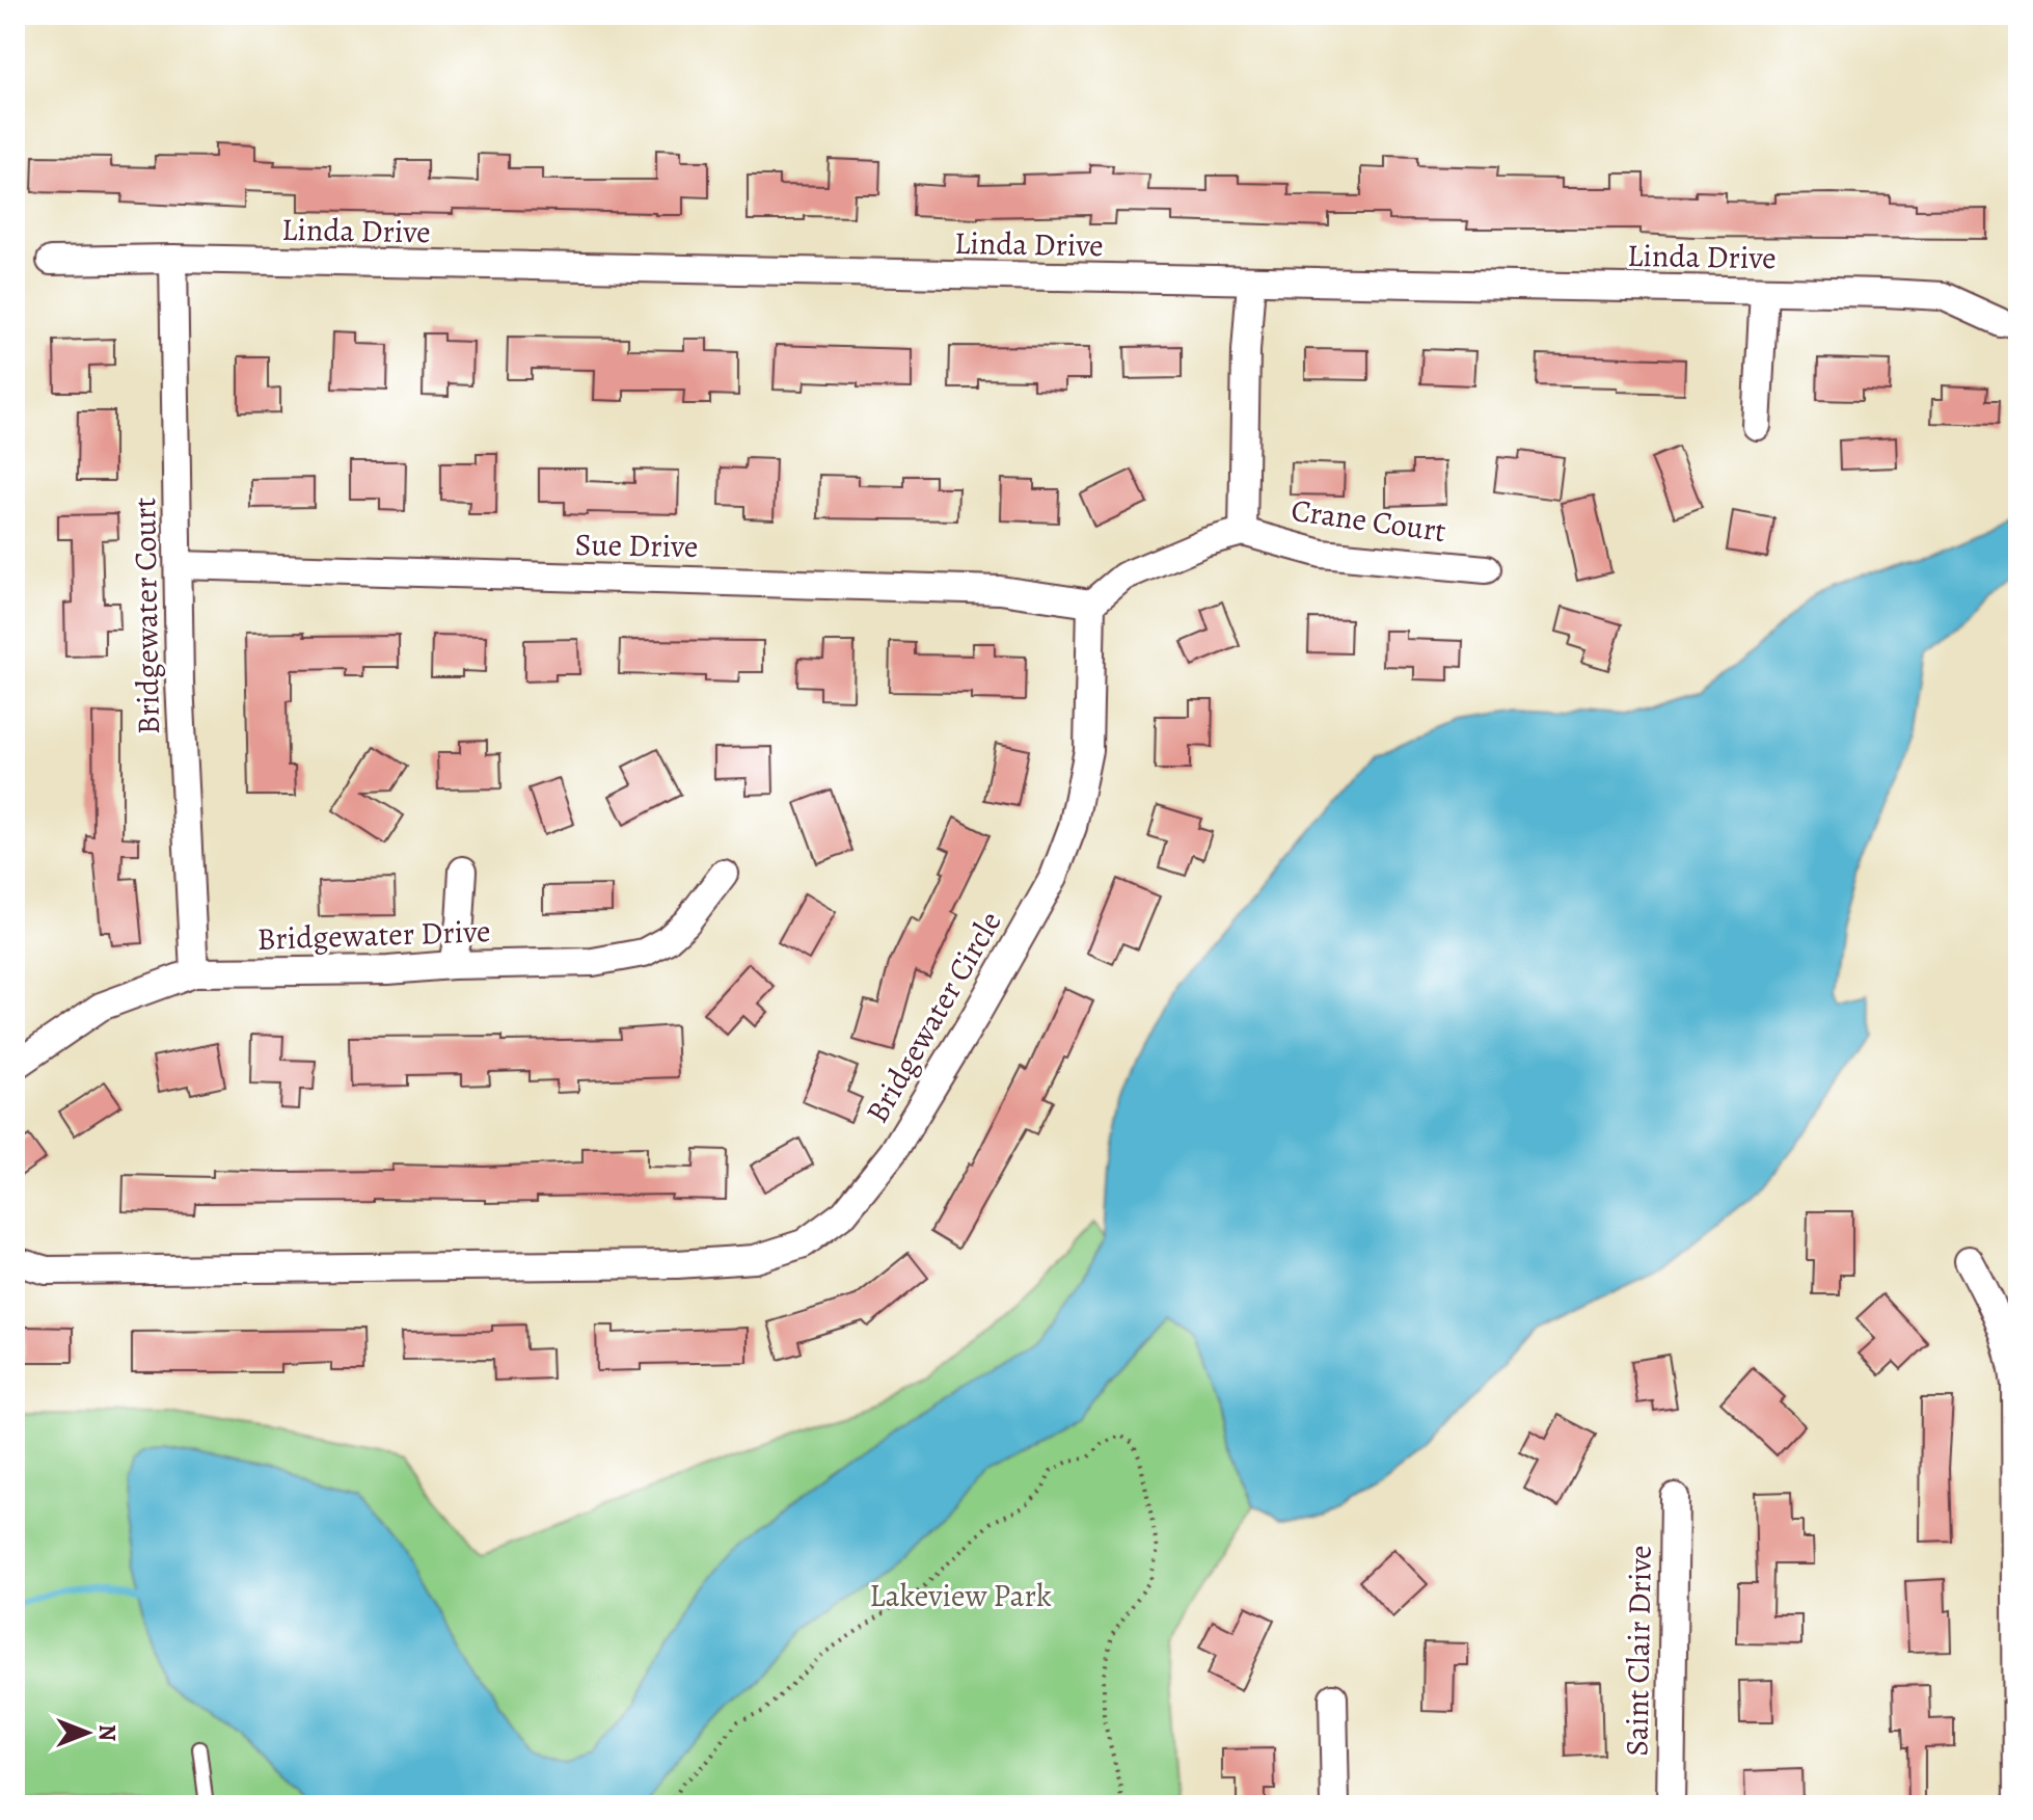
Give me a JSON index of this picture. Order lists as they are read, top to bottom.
{
  "streets": {
    "street": [
      "Linda Drive",
      "Crane Court",
      "Sue Drive",
      "Bridgewater Court",
      "Bridgewater Drive",
      "Bridgewater Circle",
      "Saint Clair Drive"
    ]
  },
  "crossings": [
    ["Linda Drive", "Bridgewater Court"],
    ["Sue Drive", "Bridgewater Court"],
    ["Sue Drive", "Bridgewater Circle"],
    ["Bridgewater Court", "Bridgewater Drive"]
  ],
  "parks": ["Lakeview Park"],
  "north": "right"
}
